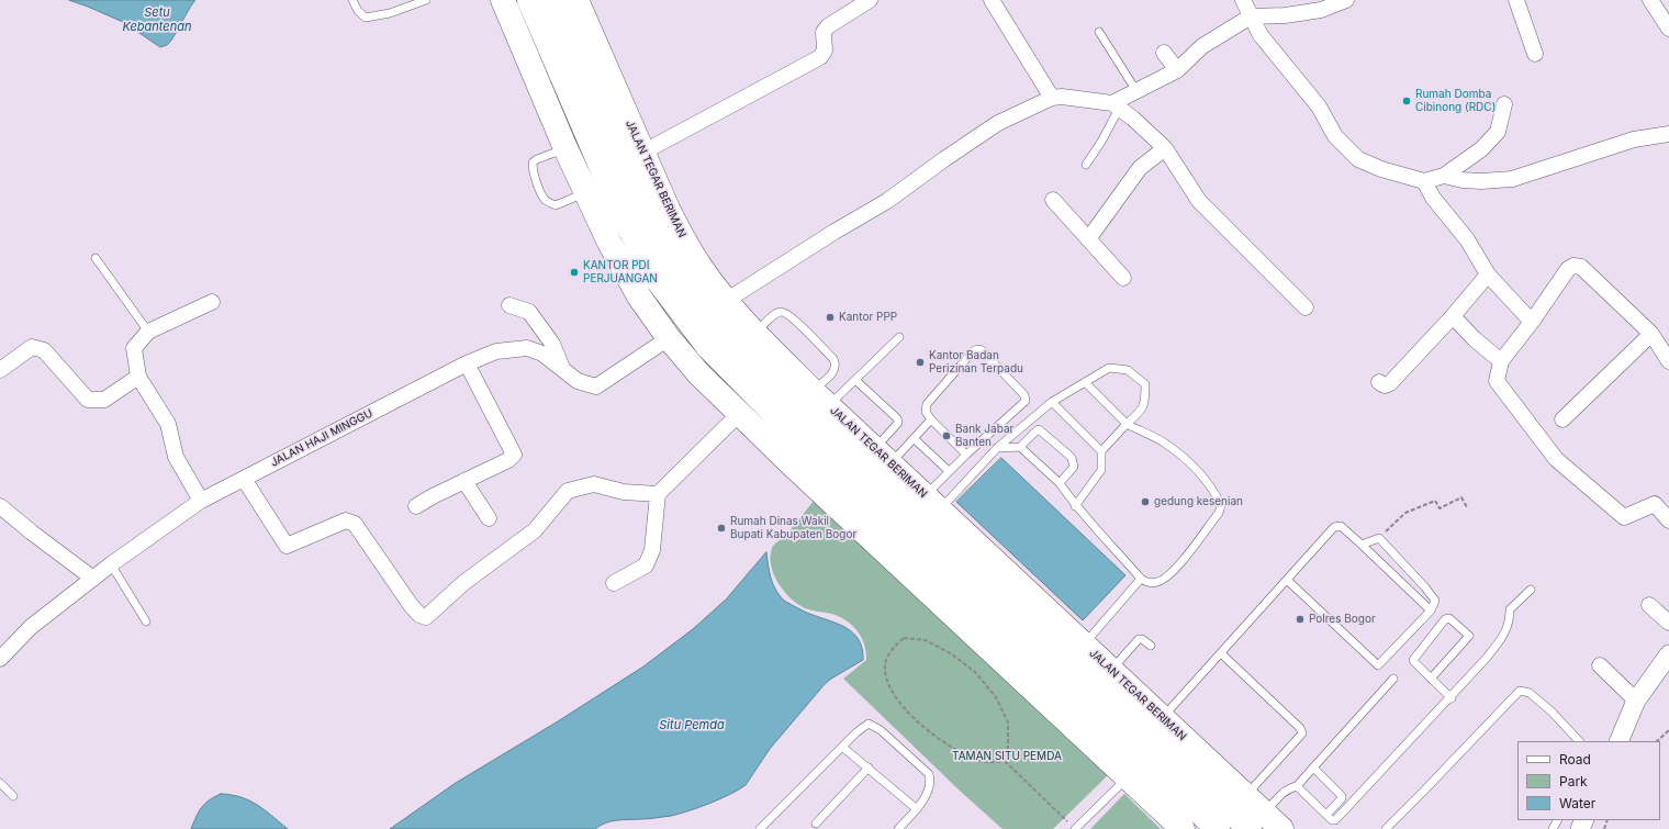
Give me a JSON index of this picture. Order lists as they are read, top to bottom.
{
  "streets": {
    "main road": ["JALAN TEGAR BERIMAN"],
    "street": ["JALAN HAJI MINGGU"]
  },
  "water": ["Setu Kebantenan", "Situ Pemda"],
  "parks": ["TAMAN SITU PEMDA"],
  "places": [
    "Rumah Domba Cibinong (RDC)",
    "KANTOR PDI PERJUANGAN",
    "Kantor PPP",
    "Kantor Badan Perizinan Terpadu",
    "Bank Jabar Banten",
    "gedung kesenian",
    "Rumah Dinas Wakil Bupati Kabupaten Bogor",
    "Polres Bogor"
  ],
  "legend": ["Road", "Park", "Water"]
}
